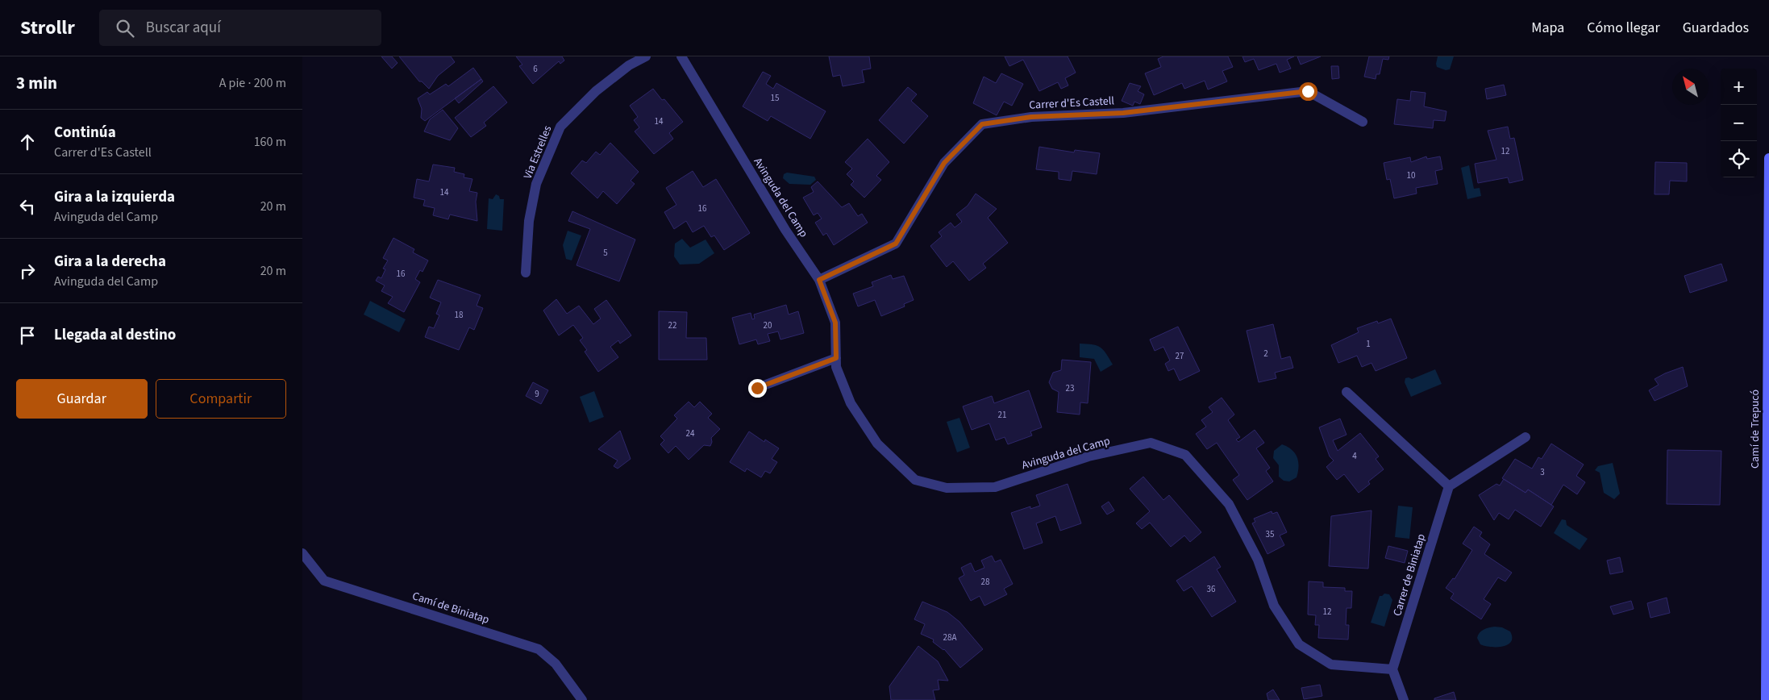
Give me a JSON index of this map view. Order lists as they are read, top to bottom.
{
  "streets": {
    "street": [
      "Carrer d'Es Castell",
      "Via Estrelles",
      "Avinguda del Camp",
      "Camí de Trepucó",
      "Carrer de Biniatap",
      "Camí de Biniatap"
    ]
  },
  "crossings": [
    ["Carrer d'Es Castell", "Avinguda del Camp"],
    ["Avinguda del Camp", "Carrer de Biniatap"]
  ],
  "house_numbers": [
    "6",
    "15",
    "14",
    "12",
    "10",
    "14",
    "16",
    "5",
    "16",
    "18",
    "22",
    "20",
    "1",
    "2",
    "27",
    "23",
    "9",
    "21",
    "24",
    "4",
    "3",
    "35",
    "28",
    "36",
    "12",
    "28A"
  ],
  "north": "top left",
  "page": {
    "header": "Strollr",
    "search": "Buscar aquí",
    "nav": ["Mapa", "Cómo llegar", "Guardados"],
    "heading": ["3 min", "A pie · 200 m"],
    "map_buttons": ["+", "−"],
    "list": [
      ["Continúa", "Carrer d'Es Castell", "160 m"],
      ["Gira a la izquierda", "Avinguda del Camp", "20 m"],
      ["Gira a la derecha", "Avinguda del Camp", "20 m"],
      "Llegada al destino"
    ],
    "buttons": ["Guardar", "Compartir"]
  }
}
